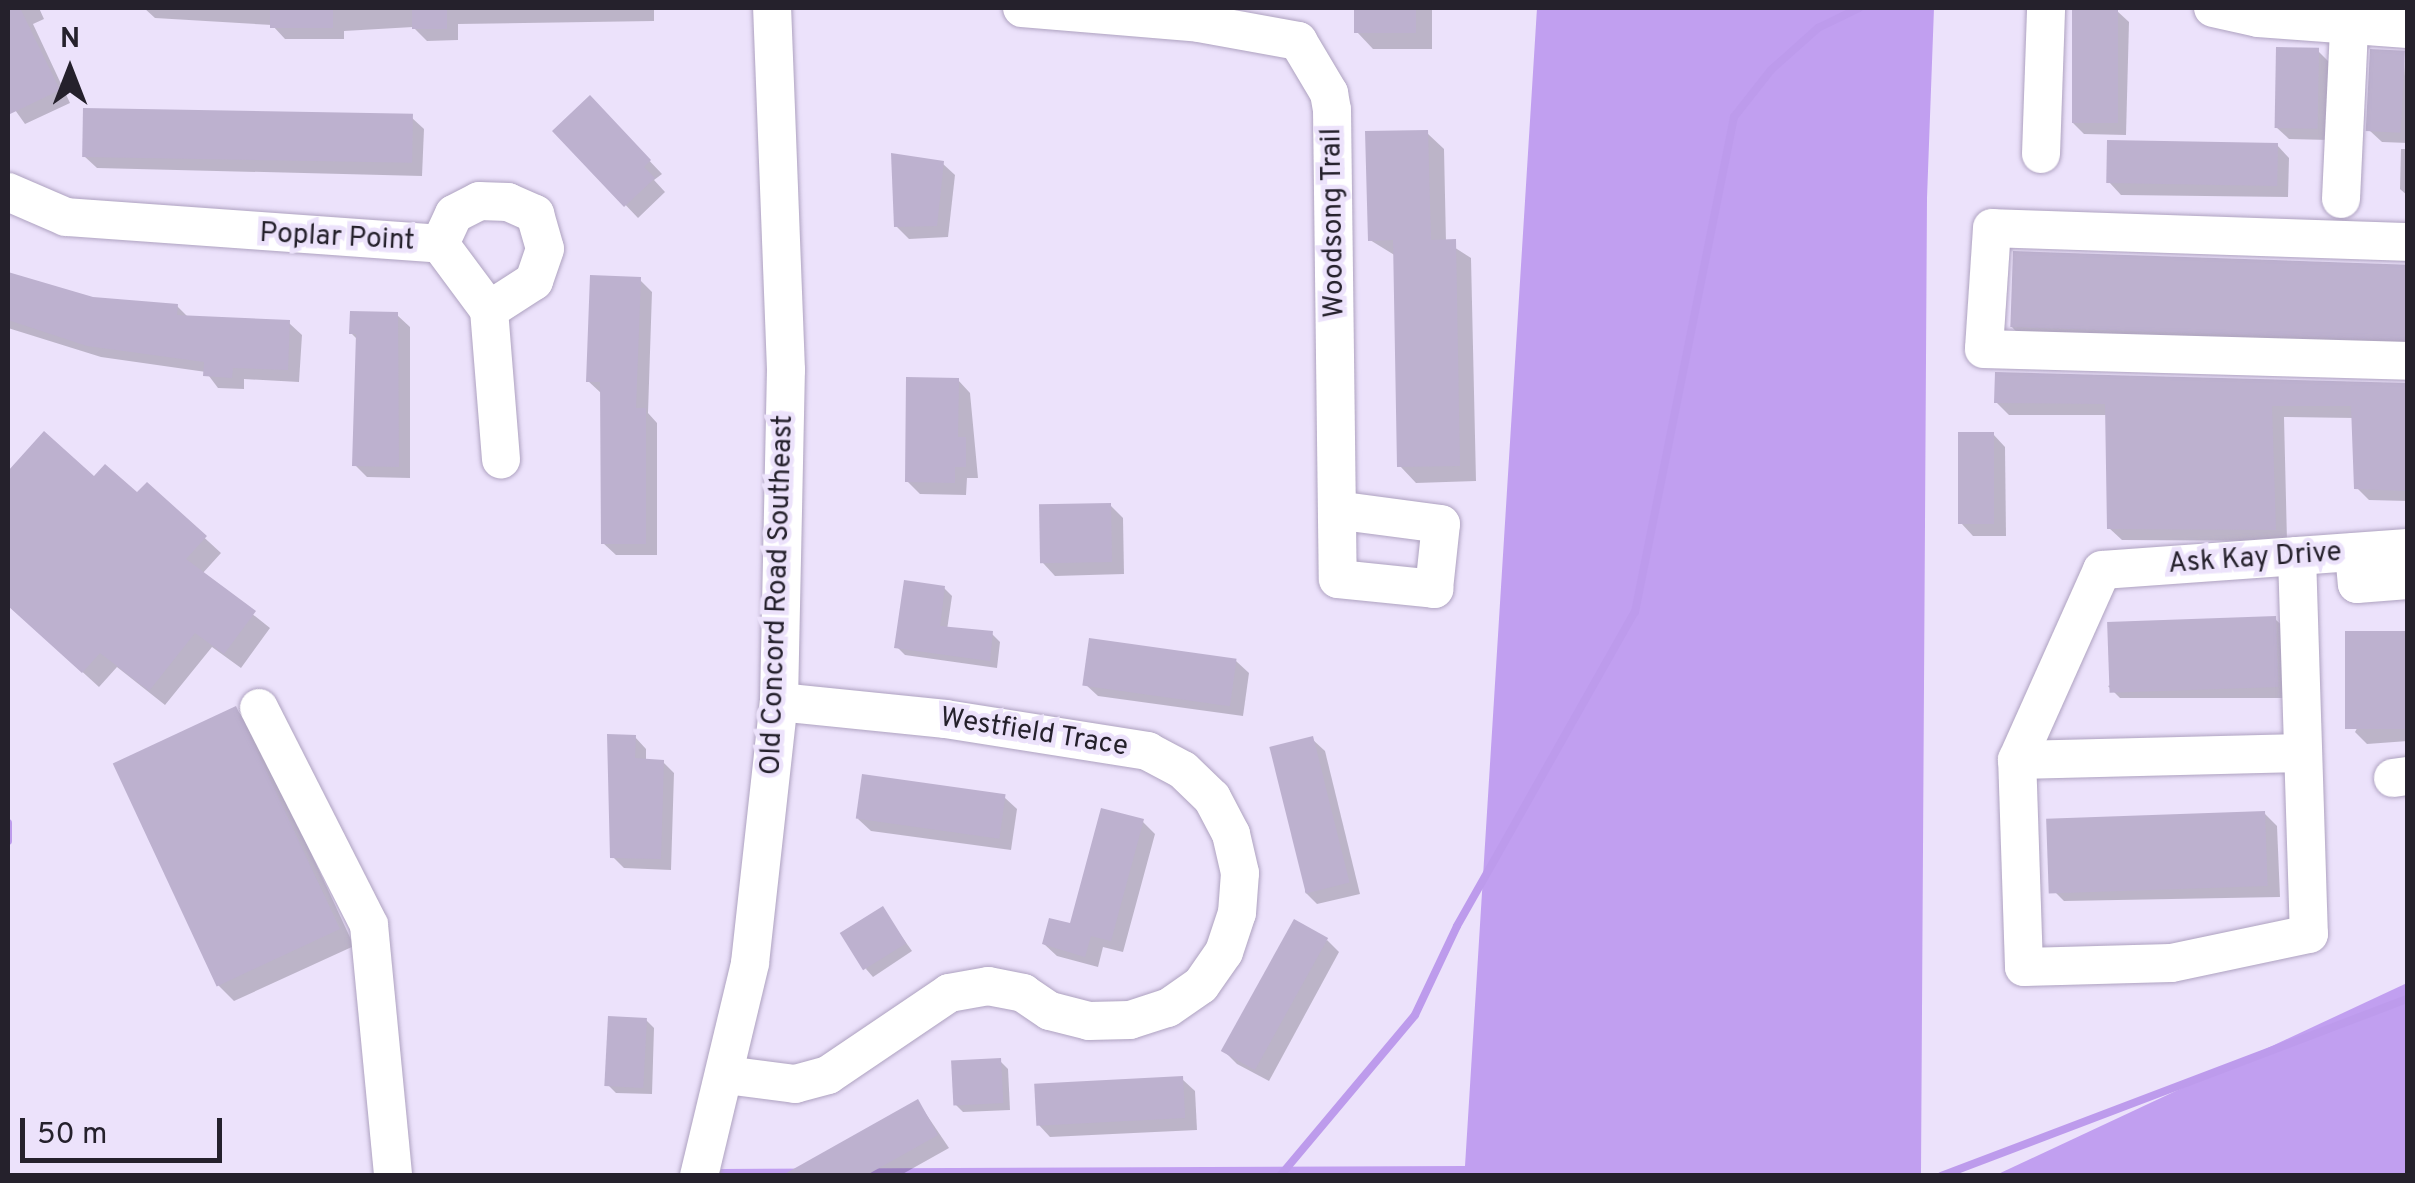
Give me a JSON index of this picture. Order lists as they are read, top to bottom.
{
  "streets": {
    "street": [
      "Woodsong Trail",
      "Poplar Point",
      "Ask Kay Drive",
      "Old Concord Road Southeast",
      "Westfield Trace"
    ]
  },
  "crossings": [
    ["Old Concord Road Southeast", "Westfield Trace"]
  ],
  "scale_bar": "50 m",
  "north": "top"
}
